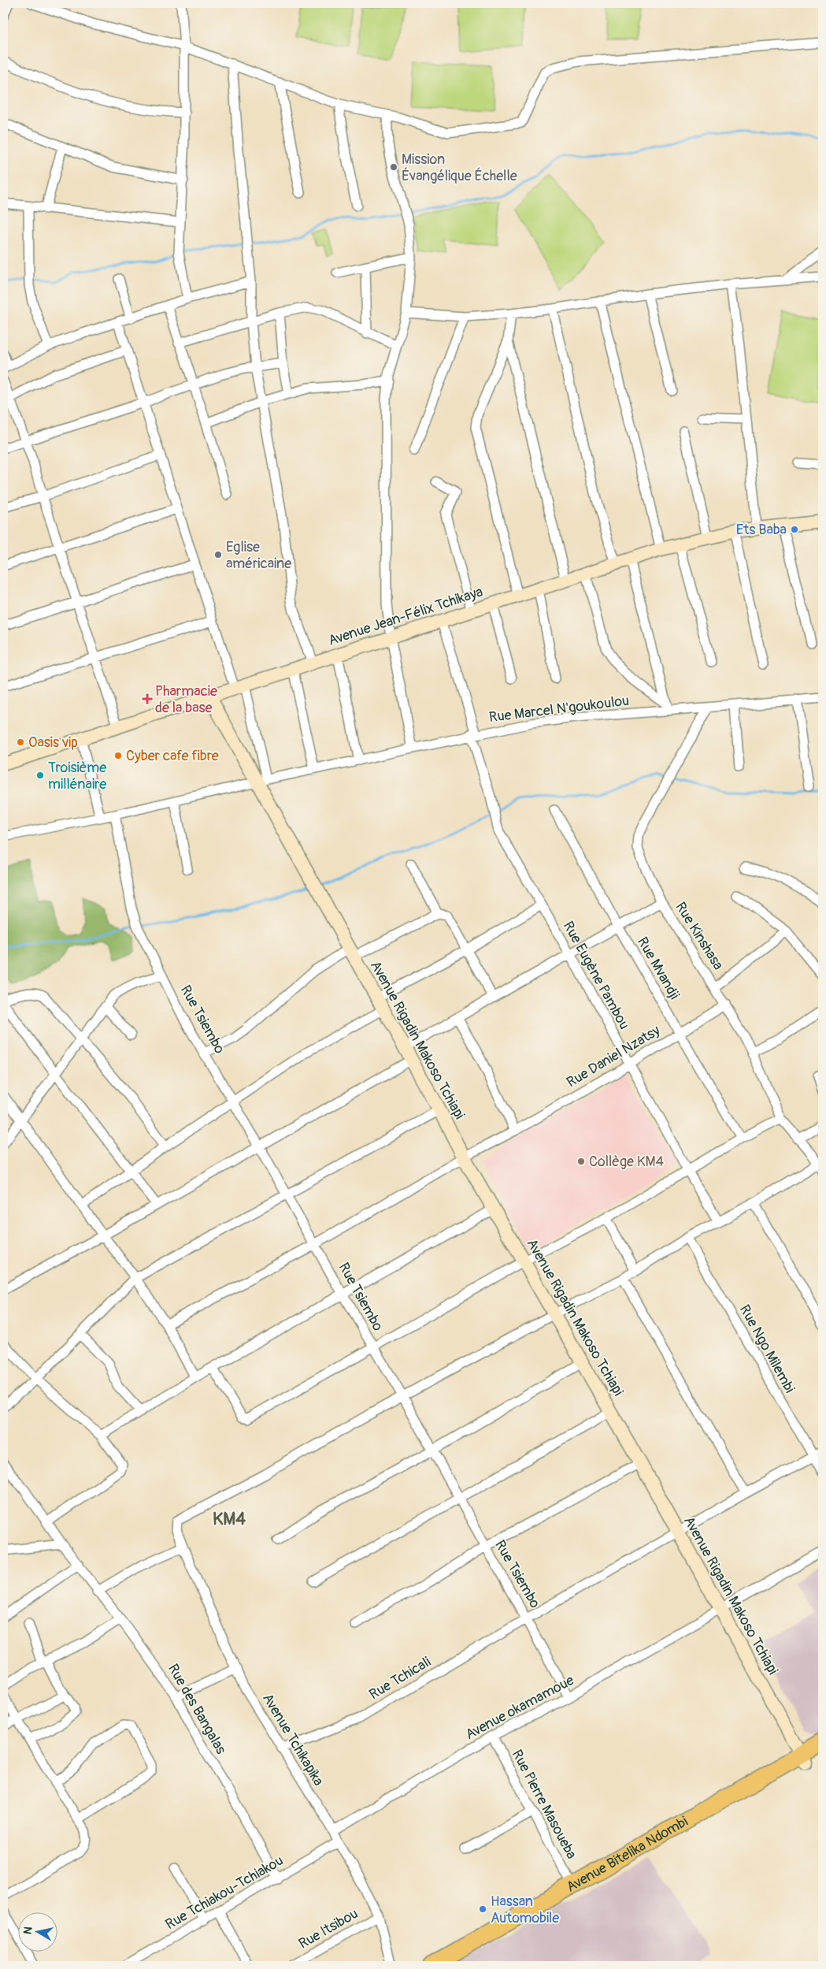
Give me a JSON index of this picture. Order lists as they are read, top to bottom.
{
  "streets": {
    "highway": ["Avenue Bitelika Ndombi"],
    "street": [
      "Avenue Jean-Félix Tchikaya",
      "Rue Marcel N'goukoulou",
      "Rue Kinshasa",
      "Rue Mvandji",
      "Rue Eugène Pambou",
      "Rue Tsiembo",
      "Avenue Rigadin Makoso Tchiapi",
      "Rue Daniel Nzatsy",
      "Rue Ngo Milembi",
      "Rue Tchicali",
      "Avenue okamamoue",
      "Rue des Bangalas",
      "Avenue Tchikapika",
      "Rue Pierre Masoueba",
      "Rue Tchiakou-Tchiakou",
      "Rue Itsibou"
    ]
  },
  "crossings": [
    ["Avenue Jean-Félix Tchikaya", "Rue Eugène Pambou"],
    ["Avenue Jean-Félix Tchikaya", "Avenue Rigadin Makoso Tchiapi"],
    ["Rue Marcel N'goukoulou", "Rue Kinshasa"],
    ["Rue Marcel N'goukoulou", "Rue Eugène Pambou"],
    ["Rue Marcel N'goukoulou", "Rue Tsiembo"],
    ["Rue Marcel N'goukoulou", "Avenue Rigadin Makoso Tchiapi"],
    ["Rue Kinshasa", "Rue Daniel Nzatsy"],
    ["Rue Mvandji", "Rue Daniel Nzatsy"],
    ["Rue Eugène Pambou", "Rue Daniel Nzatsy"],
    ["Rue Tsiembo", "Rue Daniel Nzatsy"],
    ["Rue Tsiembo", "Rue Tchicali"],
    ["Rue Tsiembo", "Avenue okamamoue"],
    ["Rue Tsiembo", "Avenue Tchikapika"],
    ["Avenue Rigadin Makoso Tchiapi", "Rue Daniel Nzatsy"],
    ["Avenue Rigadin Makoso Tchiapi", "Rue Tchicali"],
    ["Avenue Rigadin Makoso Tchiapi", "Avenue okamamoue"],
    ["Avenue Rigadin Makoso Tchiapi", "Avenue Bitelika Ndombi"],
    ["Rue Ngo Milembi", "Rue Tchicali"],
    ["Rue Tchicali", "Avenue Tchikapika"],
    ["Avenue okamamoue", "Avenue Tchikapika"],
    ["Avenue okamamoue", "Rue Pierre Masoueba"],
    ["Rue des Bangalas", "Rue Tchiakou-Tchiakou"],
    ["Avenue Tchikapika", "Rue Tchiakou-Tchiakou"],
    ["Avenue Tchikapika", "Rue Itsibou"],
    ["Rue Pierre Masoueba", "Avenue Bitelika Ndombi"]
  ],
  "districts": ["KM4"],
  "places": {
    "other": [
      "Mission Évangélique Échelle",
      "Ets Baba",
      "Eglise américaine",
      "Oasis vip",
      "Cyber cafe fibre",
      "Troisième millénaire",
      "Collège KM4",
      "Hassan Automobile"
    ],
    "health": ["Pharmacie de la base"]
  },
  "north": "left"
}
